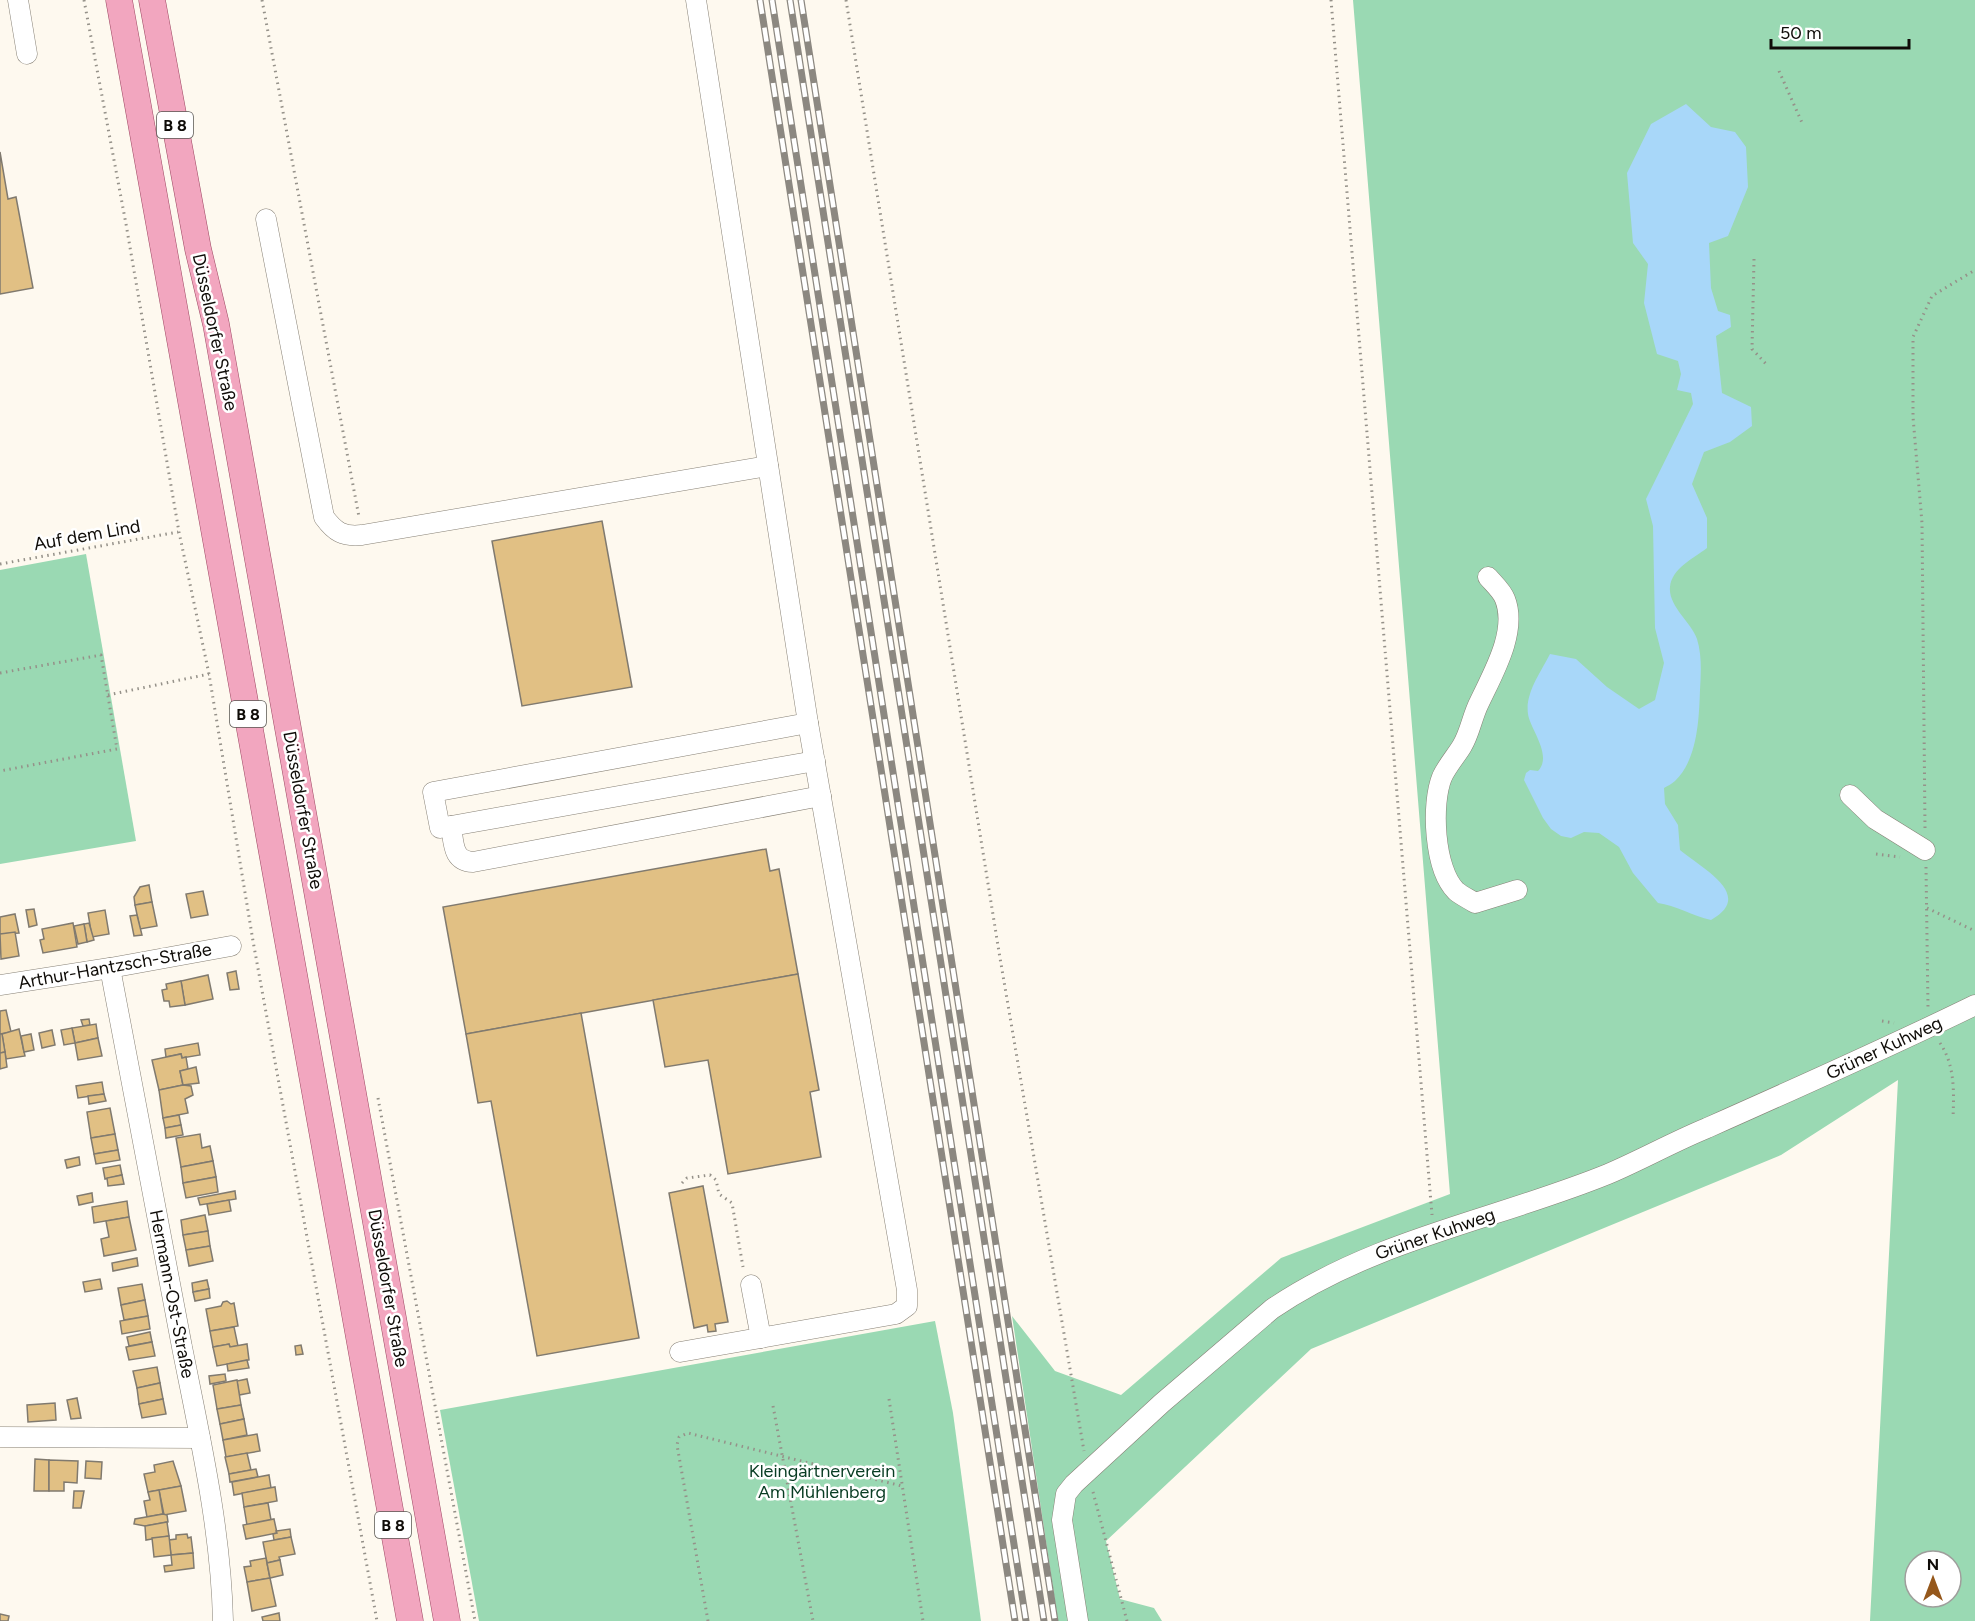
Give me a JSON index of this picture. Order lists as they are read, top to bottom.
{
  "streets": {
    "main road": ["B 8", "Düsseldorfer Straße"],
    "street": ["Arthur-Hantzsch-Straße", "Grüner Kuhweg", "Hermann-Ost-Straße"],
    "path": ["Auf dem Lind"]
  },
  "crossings": [
    ["Arthur-Hantzsch-Straße", "Hermann-Ost-Straße"]
  ],
  "parks": ["Kleingärtnerverein Am Mühlenberg"],
  "scale_bar": "50 m",
  "north": "top"
}
